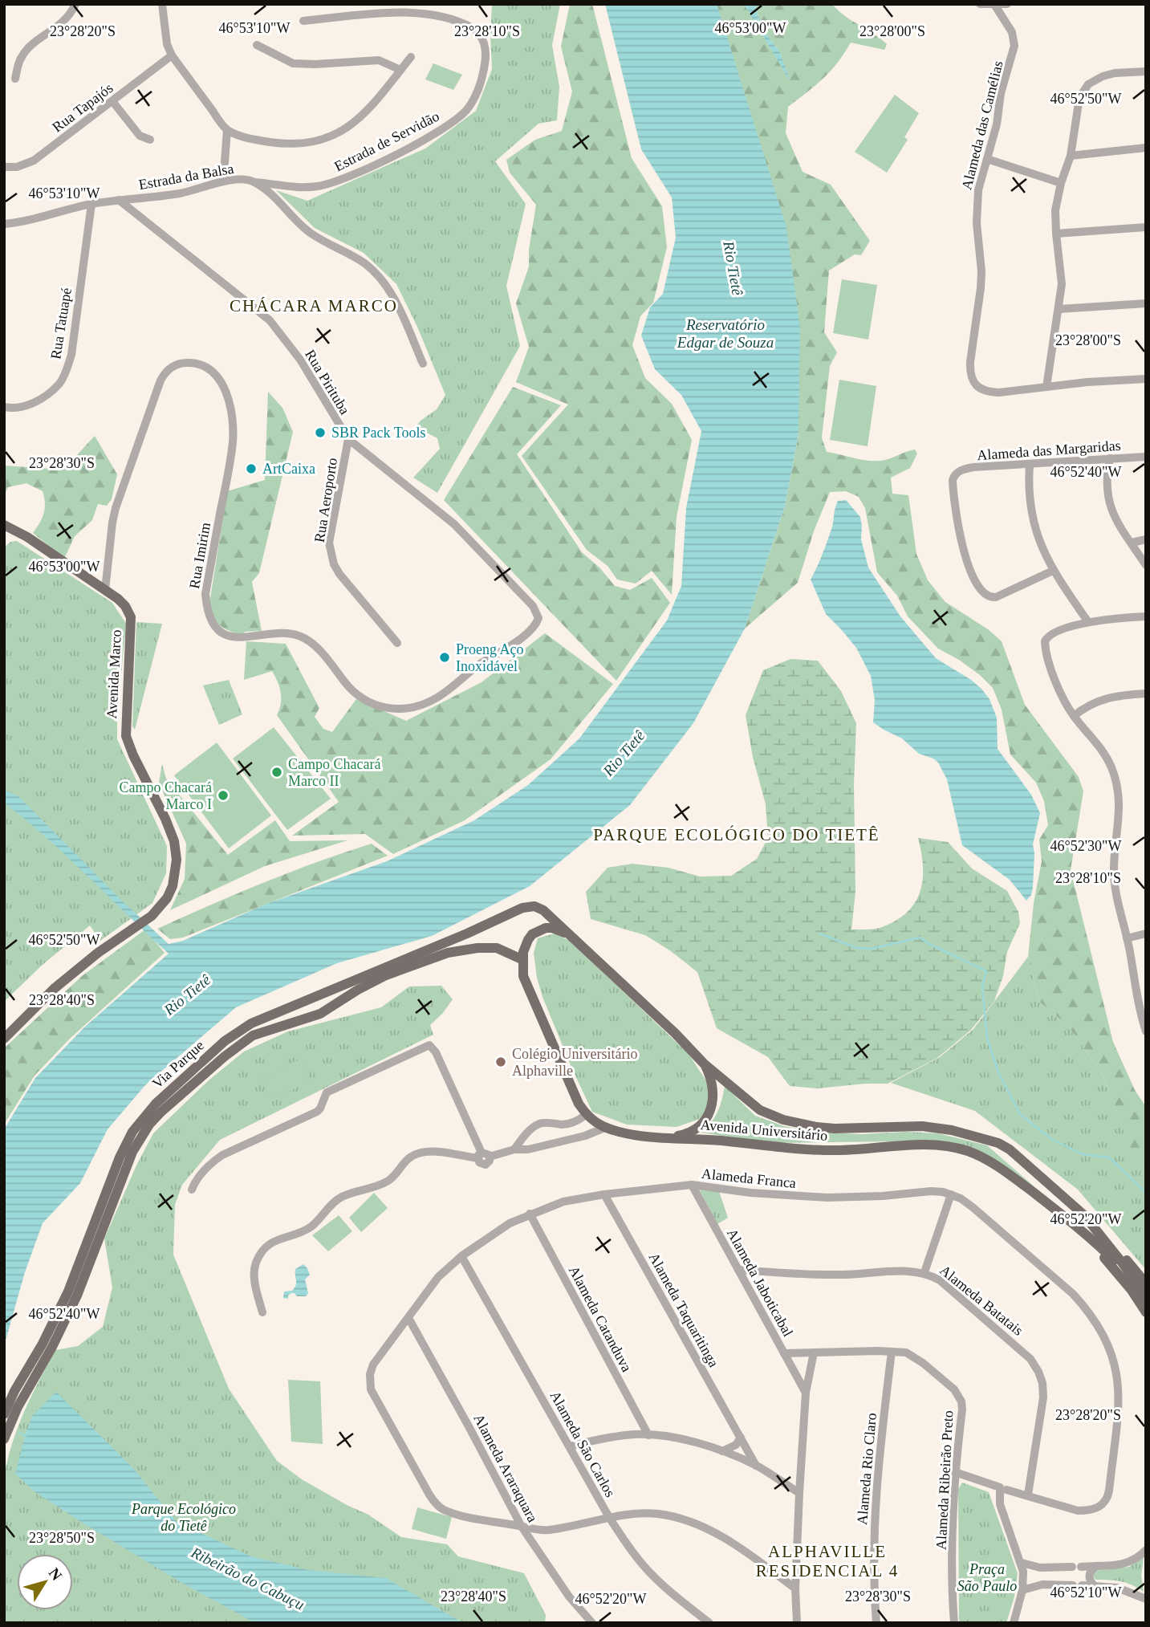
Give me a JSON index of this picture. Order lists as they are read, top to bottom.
{
  "streets": {
    "main road": ["Avenida Marco", "Via Parque", "Avenida Universitário"],
    "street": [
      "Rua Tapajós",
      "Alameda das Camélias",
      "Estrada de Servidão",
      "Estrada da Balsa",
      "Rua Tatuapé",
      "Rua Pirituba",
      "Alameda das Margaridas",
      "Rua Aeroporto",
      "Rua Imirim",
      "Alameda Franca",
      "Alameda Jaboticabal",
      "Alameda Batatais",
      "Alameda Taquaritinga",
      "Alameda Catanduva",
      "Alameda São Carlos",
      "Alameda Araraquara",
      "Alameda Rio Claro",
      "Alameda Ribeirão Preto"
    ]
  },
  "crossings": [
    ["Estrada de Servidão", "Estrada da Balsa"],
    ["Estrada da Balsa", "Rua Tatuapé"],
    ["Estrada da Balsa", "Rua Pirituba"],
    ["Rua Pirituba", "Rua Aeroporto"],
    ["Rua Pirituba", "Rua Imirim"],
    ["Rua Imirim", "Avenida Marco"],
    ["Via Parque", "Avenida Universitário"],
    ["Alameda Franca", "Alameda Jaboticabal"],
    ["Alameda Franca", "Alameda Batatais"],
    ["Alameda Franca", "Alameda Taquaritinga"],
    ["Alameda Franca", "Alameda Catanduva"],
    ["Alameda Franca", "Alameda São Carlos"],
    ["Alameda Franca", "Alameda Araraquara"],
    ["Alameda Franca", "Alameda Ribeirão Preto"],
    ["Alameda Jaboticabal", "Alameda Batatais"],
    ["Alameda Jaboticabal", "Alameda Ribeirão Preto"],
    ["Alameda Rio Claro", "Alameda Ribeirão Preto"]
  ],
  "districts": ["CHÁCARA MARCO", "PARQUE ECOLÓGICO DO TIETÊ", "ALPHAVILLE RESIDENCIAL 4"],
  "water": ["Rio Tietê", "Reservatório Edgar de Souza", "Ribeirão do Cabuçu"],
  "parks": ["Parque Ecológico do Tietê", "Praça São Paulo"],
  "places": [
    "SBR Pack Tools",
    "ArtCaixa",
    "Proeng Aço Inoxidável",
    "Campo Chacará Marco II",
    "Campo Chacará Marco I",
    "Colégio Universitário Alphaville"
  ],
  "north": "top right",
  "coordinates": [
    "46°53'10\"W",
    "46°53'00\"W",
    "23°28'20\"S",
    "23°28'10\"S",
    "23°28'00\"S",
    "46°52'50\"W",
    "23°28'30\"S",
    "46°52'40\"W",
    "46°52'30\"W",
    "23°28'40\"S",
    "46°52'20\"W",
    "23°28'50\"S",
    "46°52'10\"W"
  ]
}
